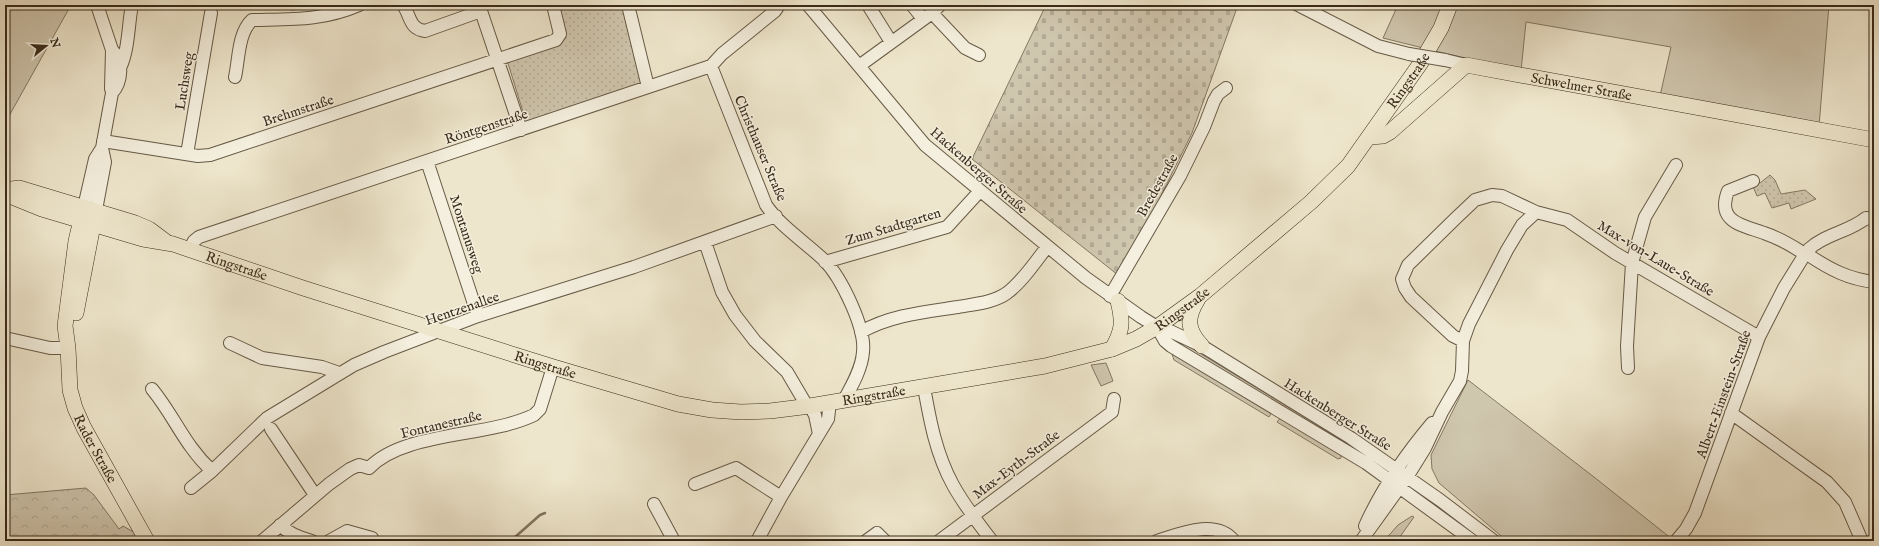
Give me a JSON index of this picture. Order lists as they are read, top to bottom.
{
  "streets": {
    "main road": ["Ringstraße", "Schwelmer Straße", "Rader Straße"],
    "street": [
      "Luchsweg",
      "Brehmstraße",
      "Röntgenstraße",
      "Christhauser Straße",
      "Hackenberger Straße",
      "Bredestraße",
      "Zum Stadtgarten",
      "Montanusweg",
      "Max-von-Laue-Straße",
      "Hentzenallee",
      "Albert-Einstein-Straße",
      "Fontanestraße",
      "Max-Eyth-Straße"
    ]
  },
  "crossings": [
    ["Luchsweg", "Brehmstraße"],
    ["Ringstraße", "Röntgenstraße"],
    ["Ringstraße", "Christhauser Straße"],
    ["Ringstraße", "Hackenberger Straße"],
    ["Ringstraße", "Hentzenallee"],
    ["Ringstraße", "Fontanestraße"],
    ["Ringstraße", "Rader Straße"],
    ["Brehmstraße", "Rader Straße"],
    ["Röntgenstraße", "Christhauser Straße"],
    ["Röntgenstraße", "Montanusweg"],
    ["Christhauser Straße", "Zum Stadtgarten"],
    ["Christhauser Straße", "Hentzenallee"],
    ["Hackenberger Straße", "Bredestraße"],
    ["Hackenberger Straße", "Zum Stadtgarten"],
    ["Montanusweg", "Hentzenallee"],
    ["Max-von-Laue-Straße", "Albert-Einstein-Straße"]
  ],
  "north": "right"
}
